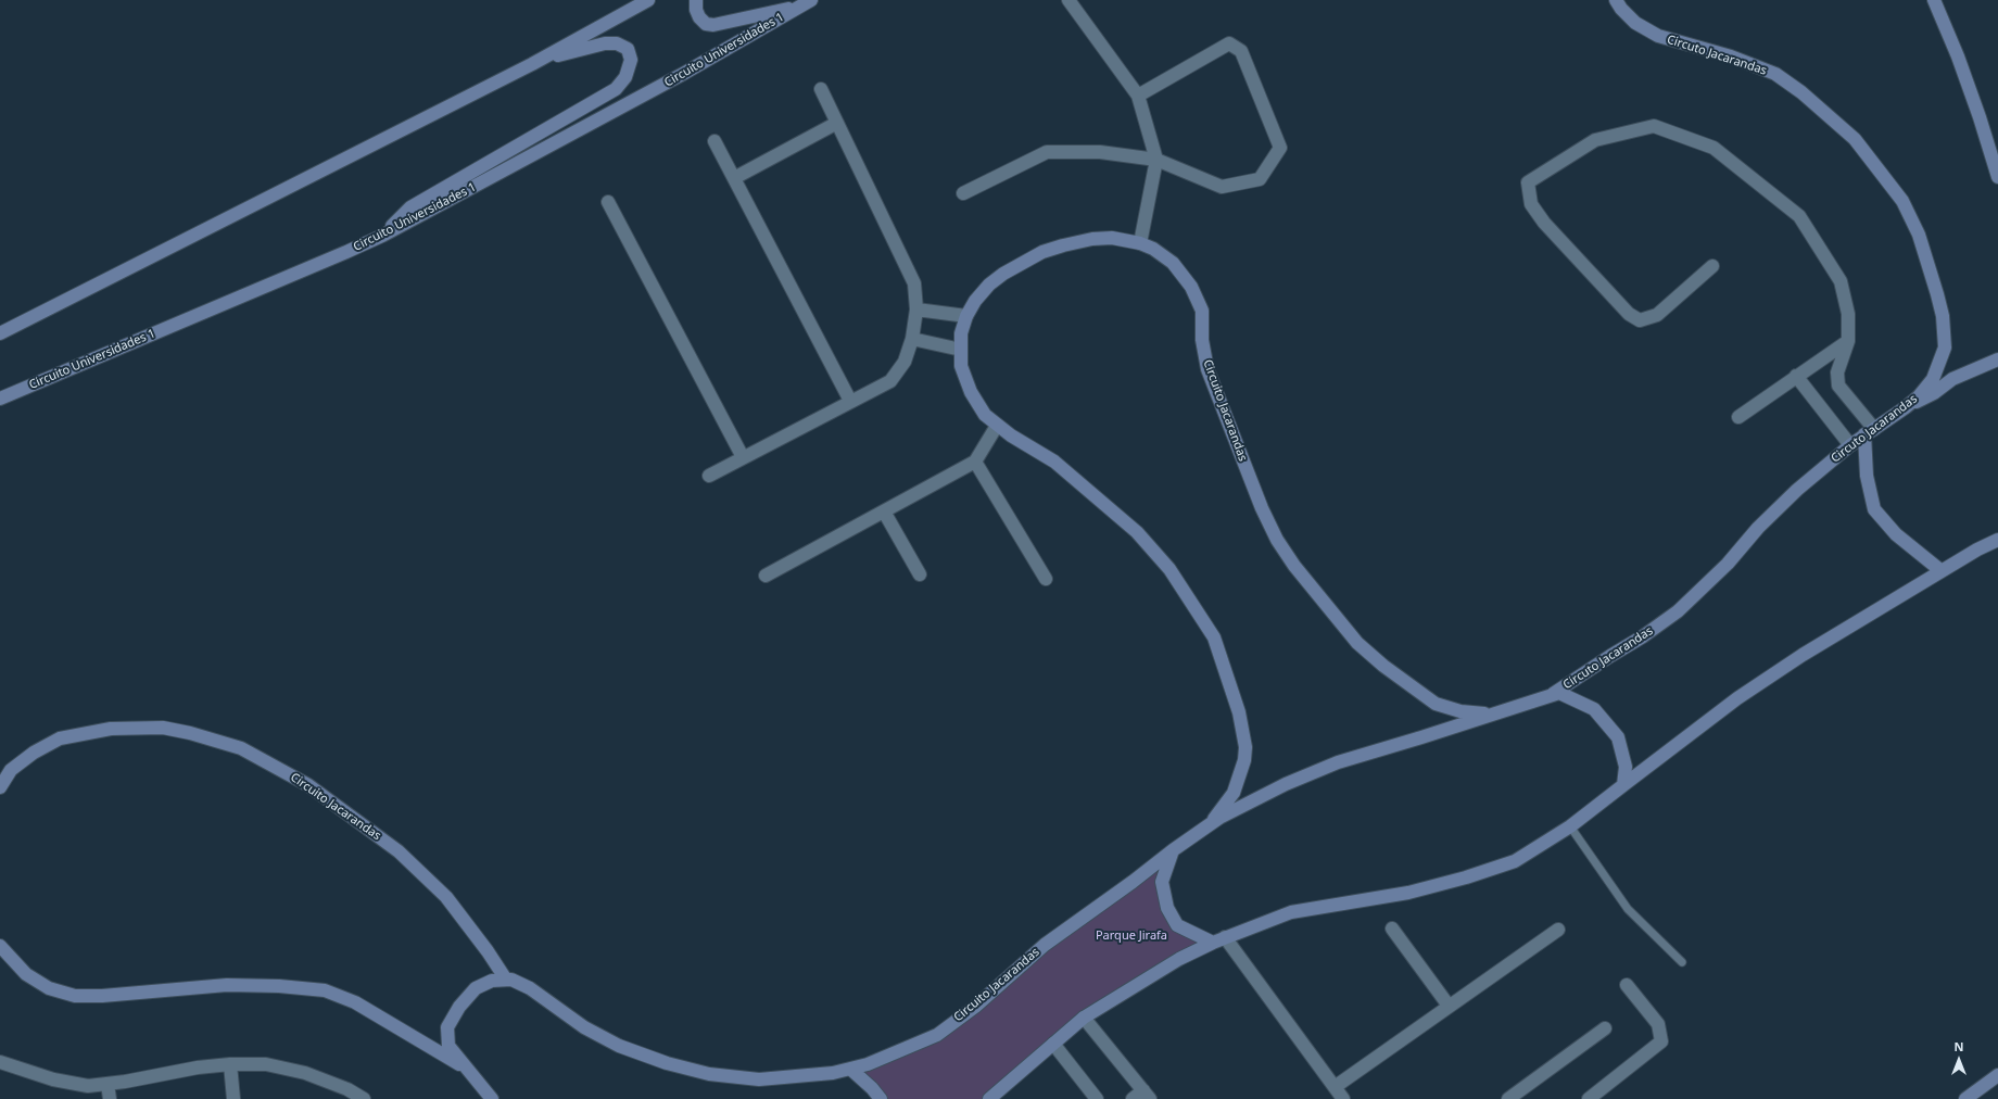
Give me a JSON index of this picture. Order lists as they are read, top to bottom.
{
  "streets": {
    "street": ["Circuito Universidades 1", "Circuto Jacarandas", "Circuito Jacarandas"]
  },
  "parks": ["Parque Jirafa"],
  "north": "top"
}
